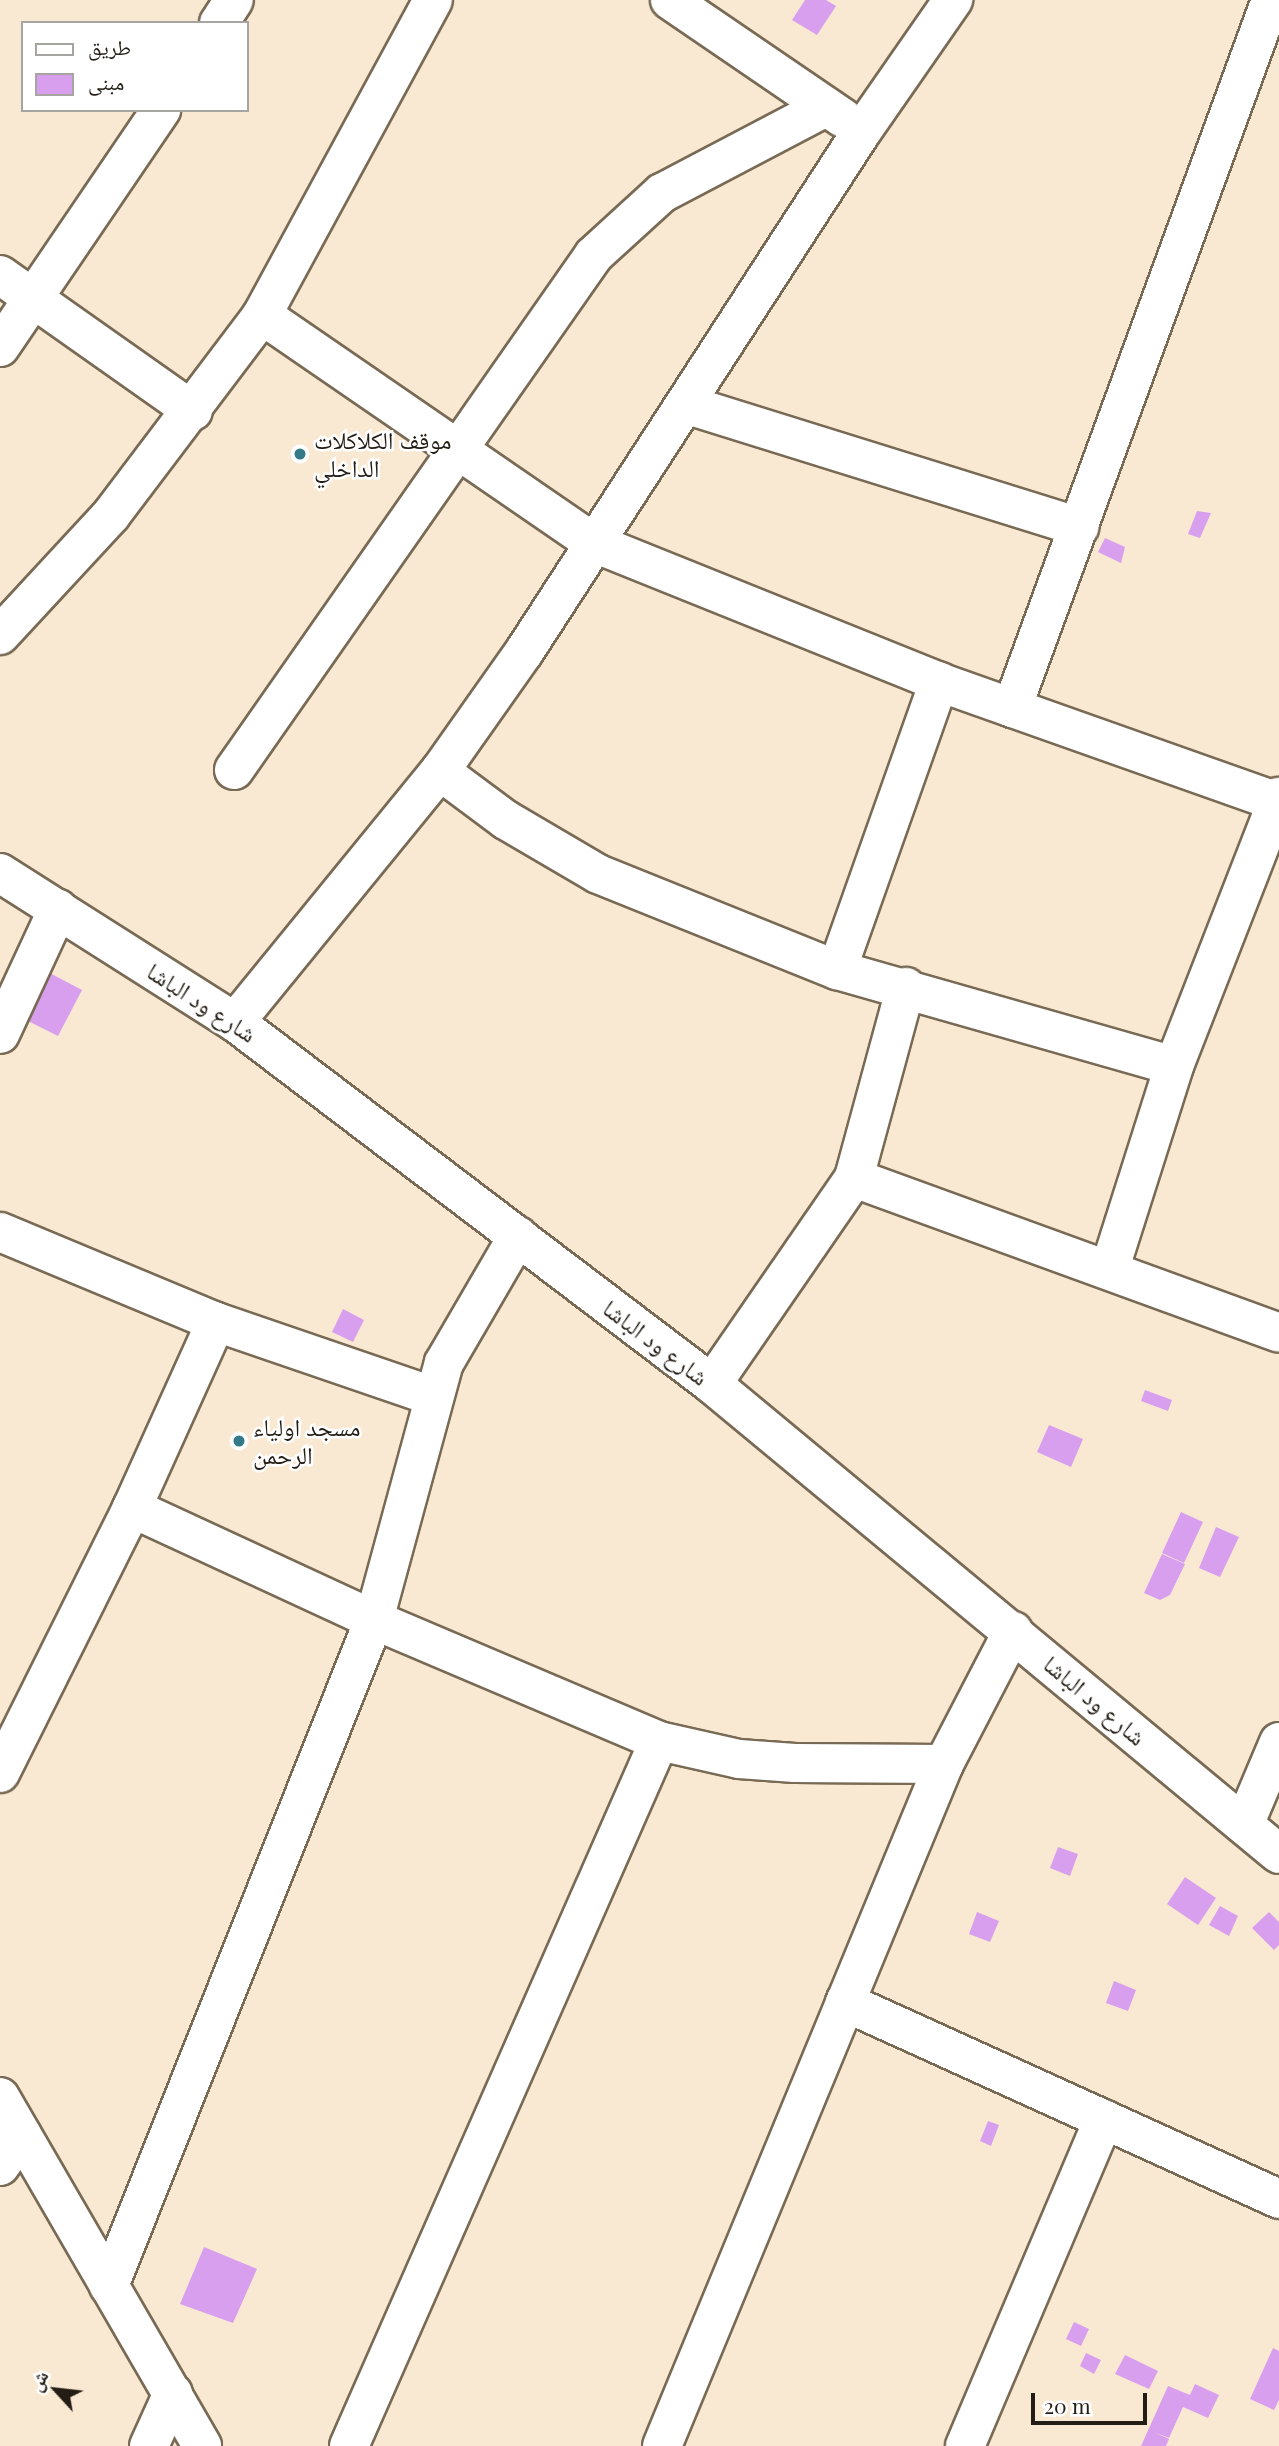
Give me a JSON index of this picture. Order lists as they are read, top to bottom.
{
  "streets": {
    "street": ["شارع ود الباشا"]
  },
  "places": ["موقف الكلاكلات الداخلي", "مسجد اولياء الرحمن"],
  "legend": ["طريق", "مبنى"],
  "scale_bar": "20 m",
  "north": "top left"
}
